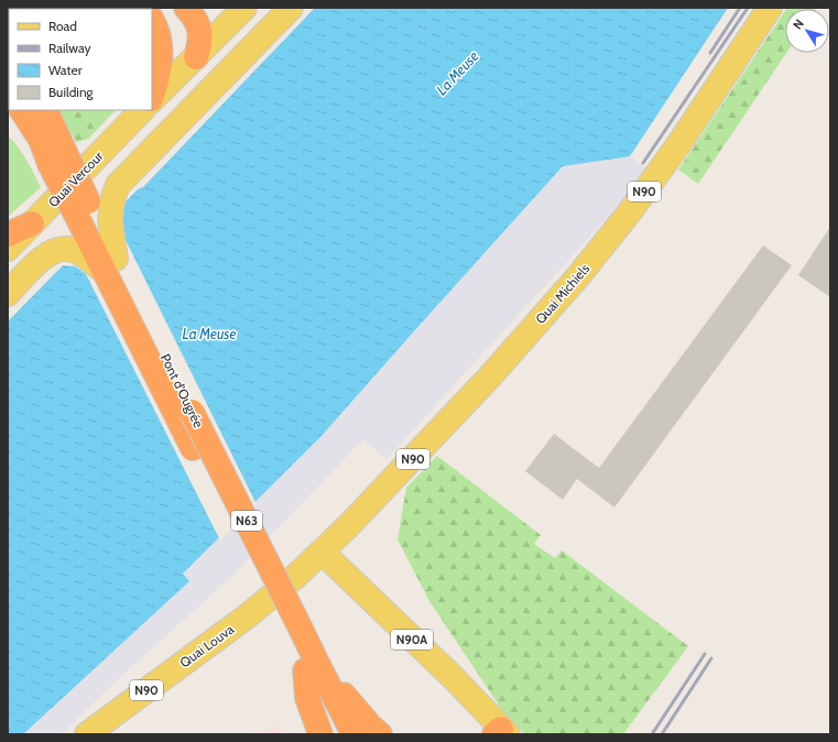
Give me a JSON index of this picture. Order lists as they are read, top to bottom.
{
  "streets": {
    "highway": ["Pont d'Ougrée", "N63"],
    "main road": [
      "Quai Vercour",
      "N90",
      "Quai Michiels",
      "N90A",
      "Quai Louva"
    ]
  },
  "crossings": [
    ["Quai Michiels", "N90A"],
    ["Quai Michiels", "Quai Louva"],
    ["Pont d'Ougrée", "N63"],
    ["N90A", "Quai Louva"]
  ],
  "water": ["La Meuse"],
  "legend": [
    "Road",
    "Railway",
    "Water",
    "Building"
  ],
  "north": "top left"
}
